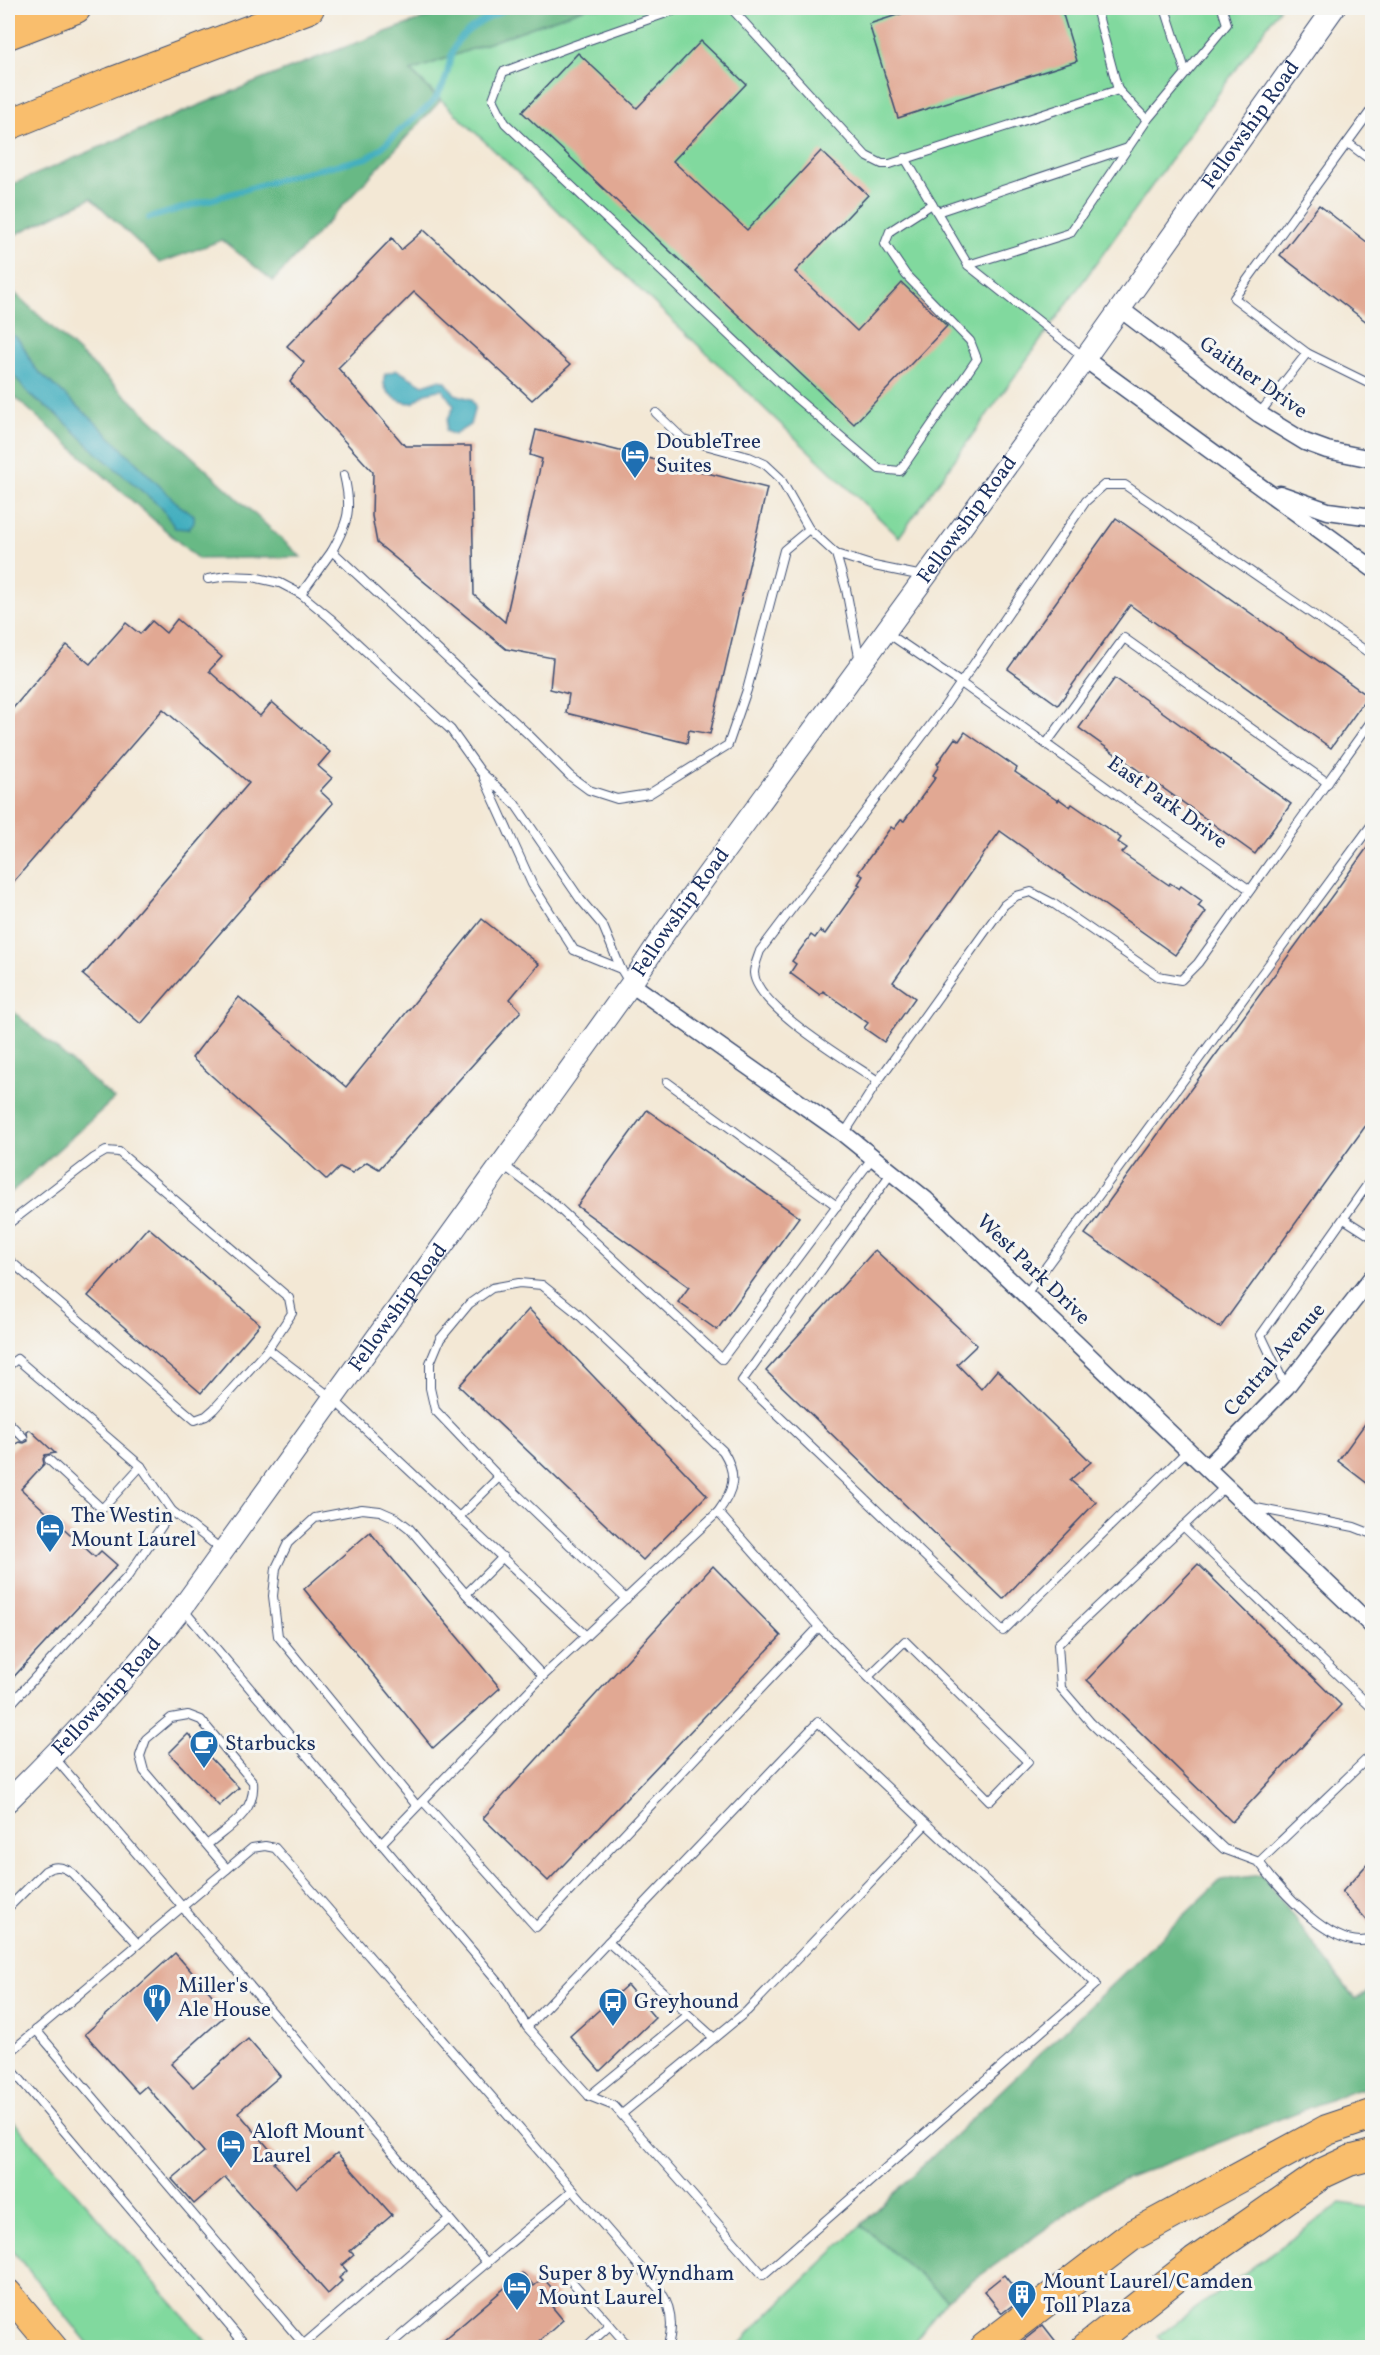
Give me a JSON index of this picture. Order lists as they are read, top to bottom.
{
  "streets": {
    "street": [
      "Fellowship Road",
      "Gaither Drive",
      "West Park Drive",
      "Central Avenue"
    ],
    "lane": ["East Park Drive"]
  },
  "crossings": [
    ["Fellowship Road", "Gaither Drive"],
    ["Fellowship Road", "East Park Drive"],
    ["Fellowship Road", "West Park Drive"],
    ["West Park Drive", "Central Avenue"]
  ],
  "places": {
    "hotel": [
      "DoubleTree Suites",
      "The Westin Mount Laurel",
      "Aloft Mount Laurel",
      "Super 8 by Wyndham Mount Laurel"
    ],
    "cafe": ["Starbucks"],
    "restaurant": ["Miller's Ale House"],
    "bus stop": ["Greyhound"],
    "building": ["Mount Laurel/Camden Toll Plaza"]
  }
}
